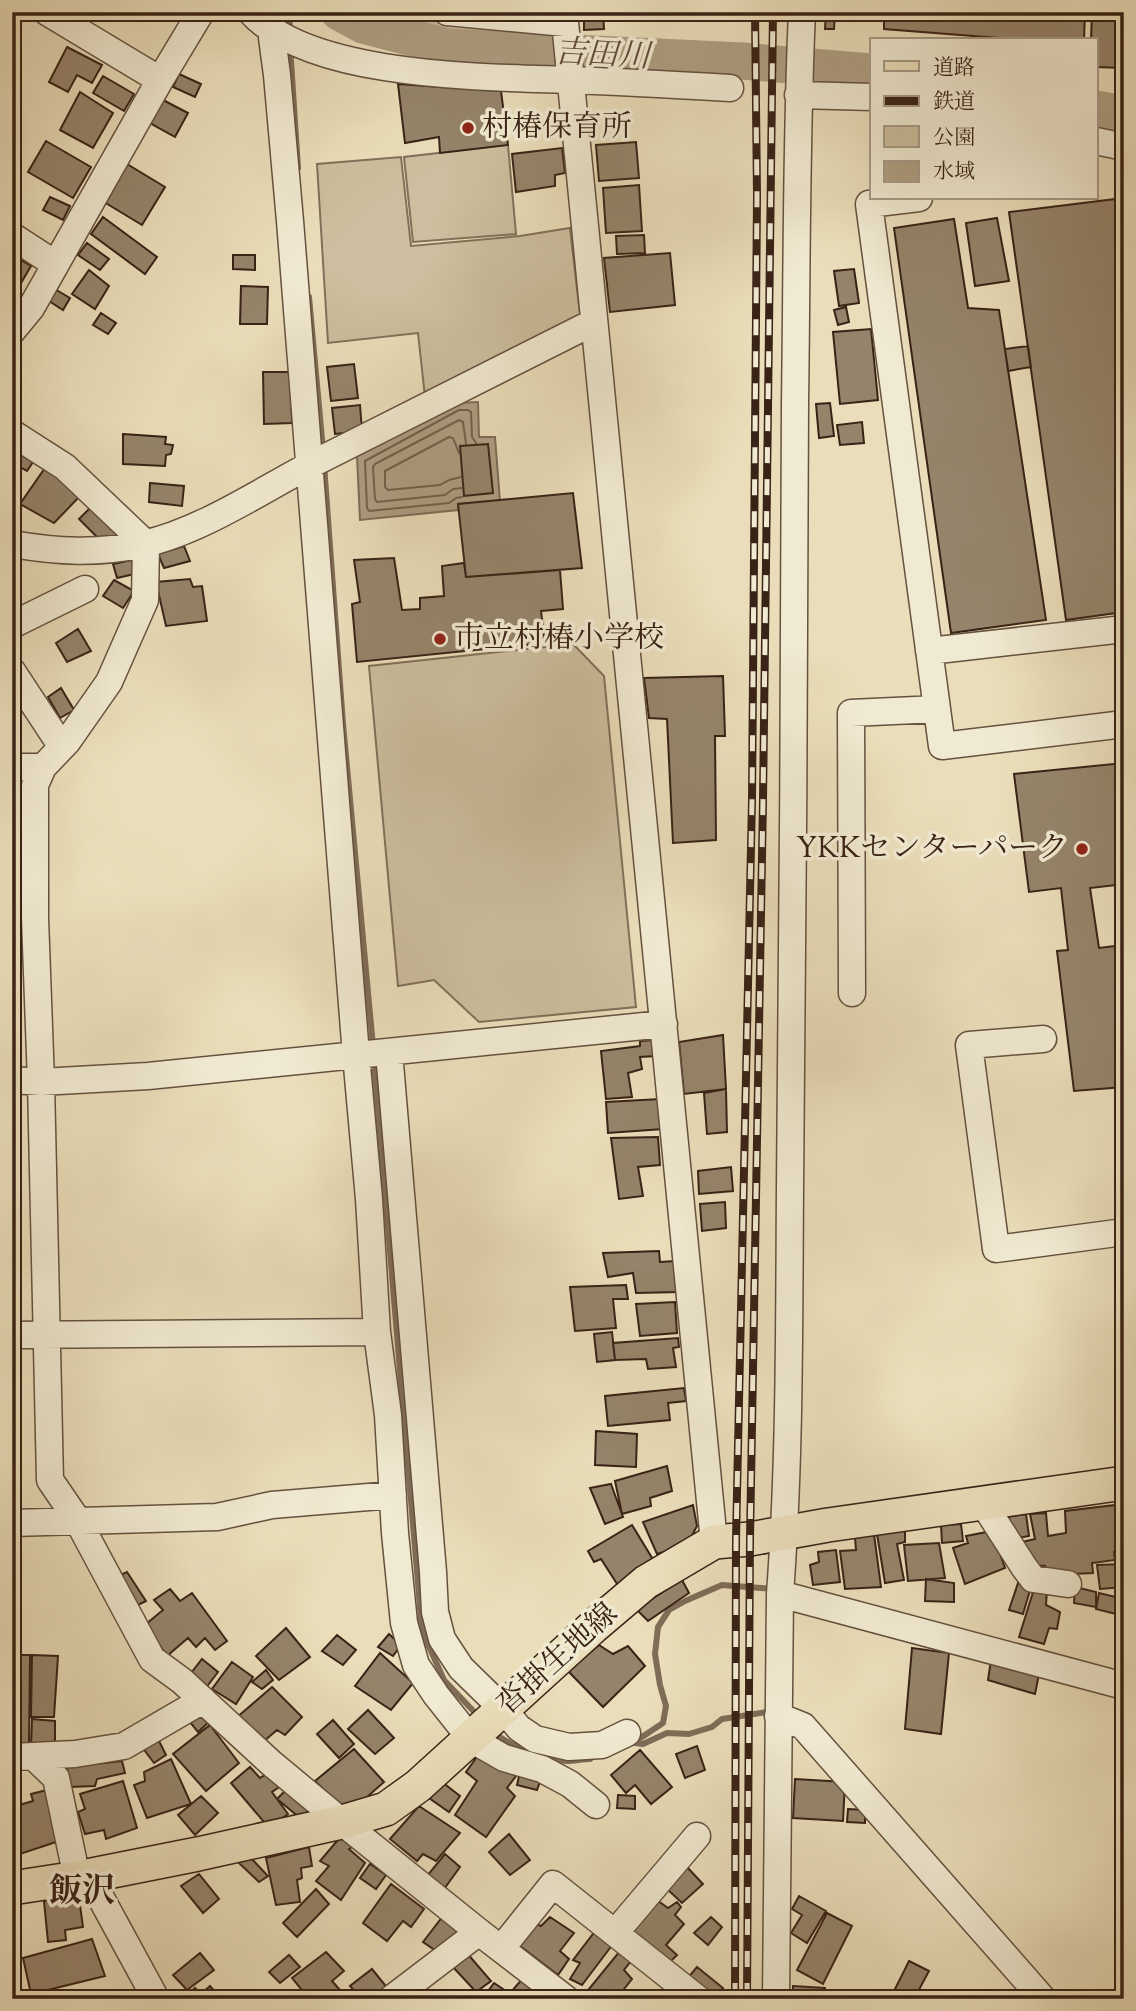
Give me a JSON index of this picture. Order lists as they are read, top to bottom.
{
  "streets": {
    "main road": ["沓掛生地線"]
  },
  "districts": ["飯沢"],
  "water": ["吉田川"],
  "places": ["村椿保育所", "市立村椿小学校", "YKKセンターパーク"],
  "legend": [
    "道路",
    "鉄道",
    "公園",
    "水域"
  ]
}
